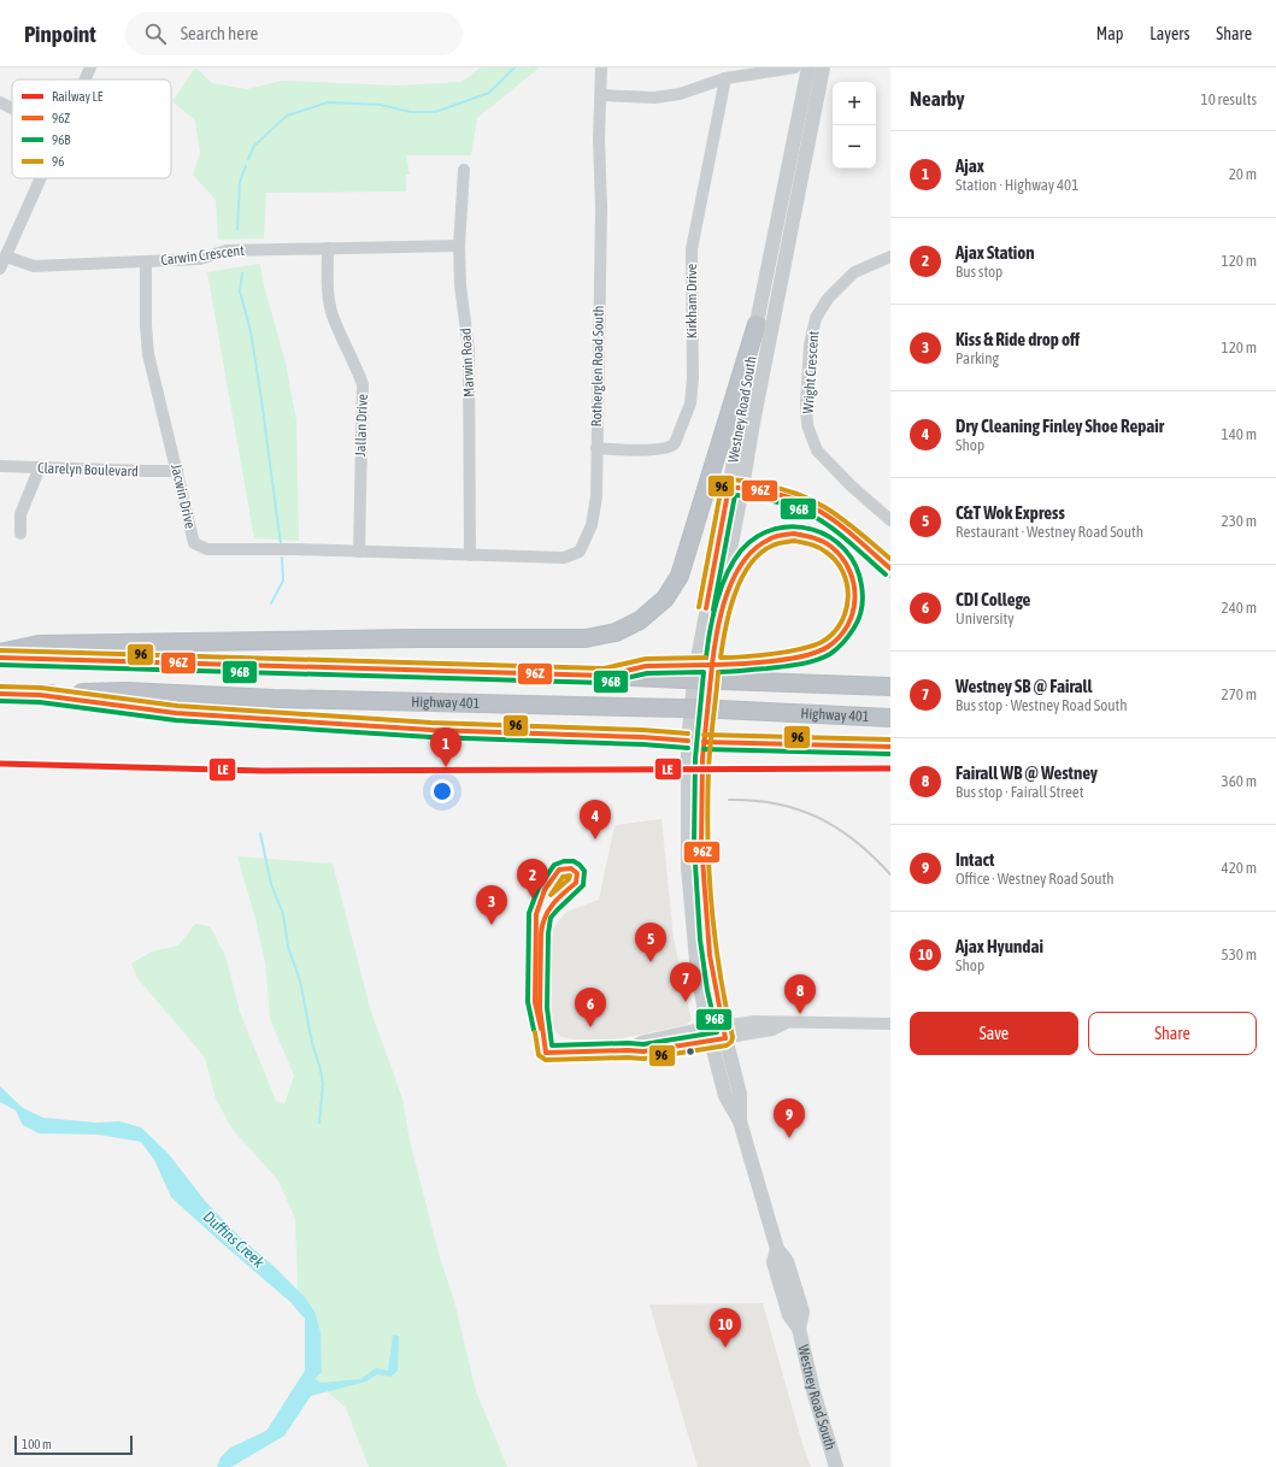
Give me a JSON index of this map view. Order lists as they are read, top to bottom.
{
  "streets": {
    "highway": ["Highway 401"],
    "main road": ["Westney Road South"],
    "street": [
      "Carwin Crescent",
      "Kirkham Drive",
      "Marwin Road",
      "Rotherglen Road South",
      "Wright Crescent",
      "Jallan Drive",
      "Clarelyn Boulevard",
      "Jacwin Drive"
    ]
  },
  "crossings": [
    ["Carwin Crescent", "Marwin Road"],
    ["Carwin Crescent", "Jallan Drive"],
    ["Carwin Crescent", "Jacwin Drive"],
    ["Kirkham Drive", "Rotherglen Road South"],
    ["Marwin Road", "Rotherglen Road South"],
    ["Marwin Road", "Jacwin Drive"],
    ["Rotherglen Road South", "Jacwin Drive"],
    ["Jallan Drive", "Jacwin Drive"],
    ["Clarelyn Boulevard", "Jacwin Drive"]
  ],
  "water": ["Duffins Creek"],
  "lines": [
    "transit line 96",
    "transit line 96Z",
    "transit line 96B",
    "rail line LE"
  ],
  "legend": [
    "Railway LE",
    "96Z",
    "96B",
    "96"
  ],
  "scale_bar": "100 m",
  "page": {
    "header": "Pinpoint",
    "search": "Search here",
    "nav": ["Map", "Layers", "Share"],
    "heading": ["Nearby", "10 results"],
    "map_buttons": ["+", "−"],
    "list": [
      {
        "mark": "1",
        "name": "Ajax",
        "note": "Station · Highway 401",
        "value": "20 m"
      },
      {
        "mark": "2",
        "name": "Ajax Station",
        "note": "Bus stop",
        "value": "120 m"
      },
      {
        "mark": "3",
        "name": "Kiss & Ride drop off",
        "note": "Parking",
        "value": "120 m"
      },
      {
        "mark": "4",
        "name": "Dry Cleaning Finley Shoe Repair",
        "note": "Shop",
        "value": "140 m"
      },
      {
        "mark": "5",
        "name": "C&T Wok Express",
        "note": "Restaurant · Westney Road South",
        "value": "230 m"
      },
      {
        "mark": "6",
        "name": "CDI College",
        "note": "University",
        "value": "240 m"
      },
      {
        "mark": "7",
        "name": "Westney SB @ Fairall",
        "note": "Bus stop · Westney Road South",
        "value": "270 m"
      },
      {
        "mark": "8",
        "name": "Fairall WB @ Westney",
        "note": "Bus stop · Fairall Street",
        "value": "360 m"
      },
      {
        "mark": "9",
        "name": "Intact",
        "note": "Office · Westney Road South",
        "value": "420 m"
      },
      {
        "mark": "10",
        "name": "Ajax Hyundai",
        "note": "Shop",
        "value": "530 m"
      }
    ],
    "pins": [
      "1",
      "4",
      "2",
      "3",
      "5",
      "7",
      "8",
      "6",
      "9",
      "10"
    ],
    "buttons": ["Save", "Share"],
    "scale": "100 m"
  }
}
